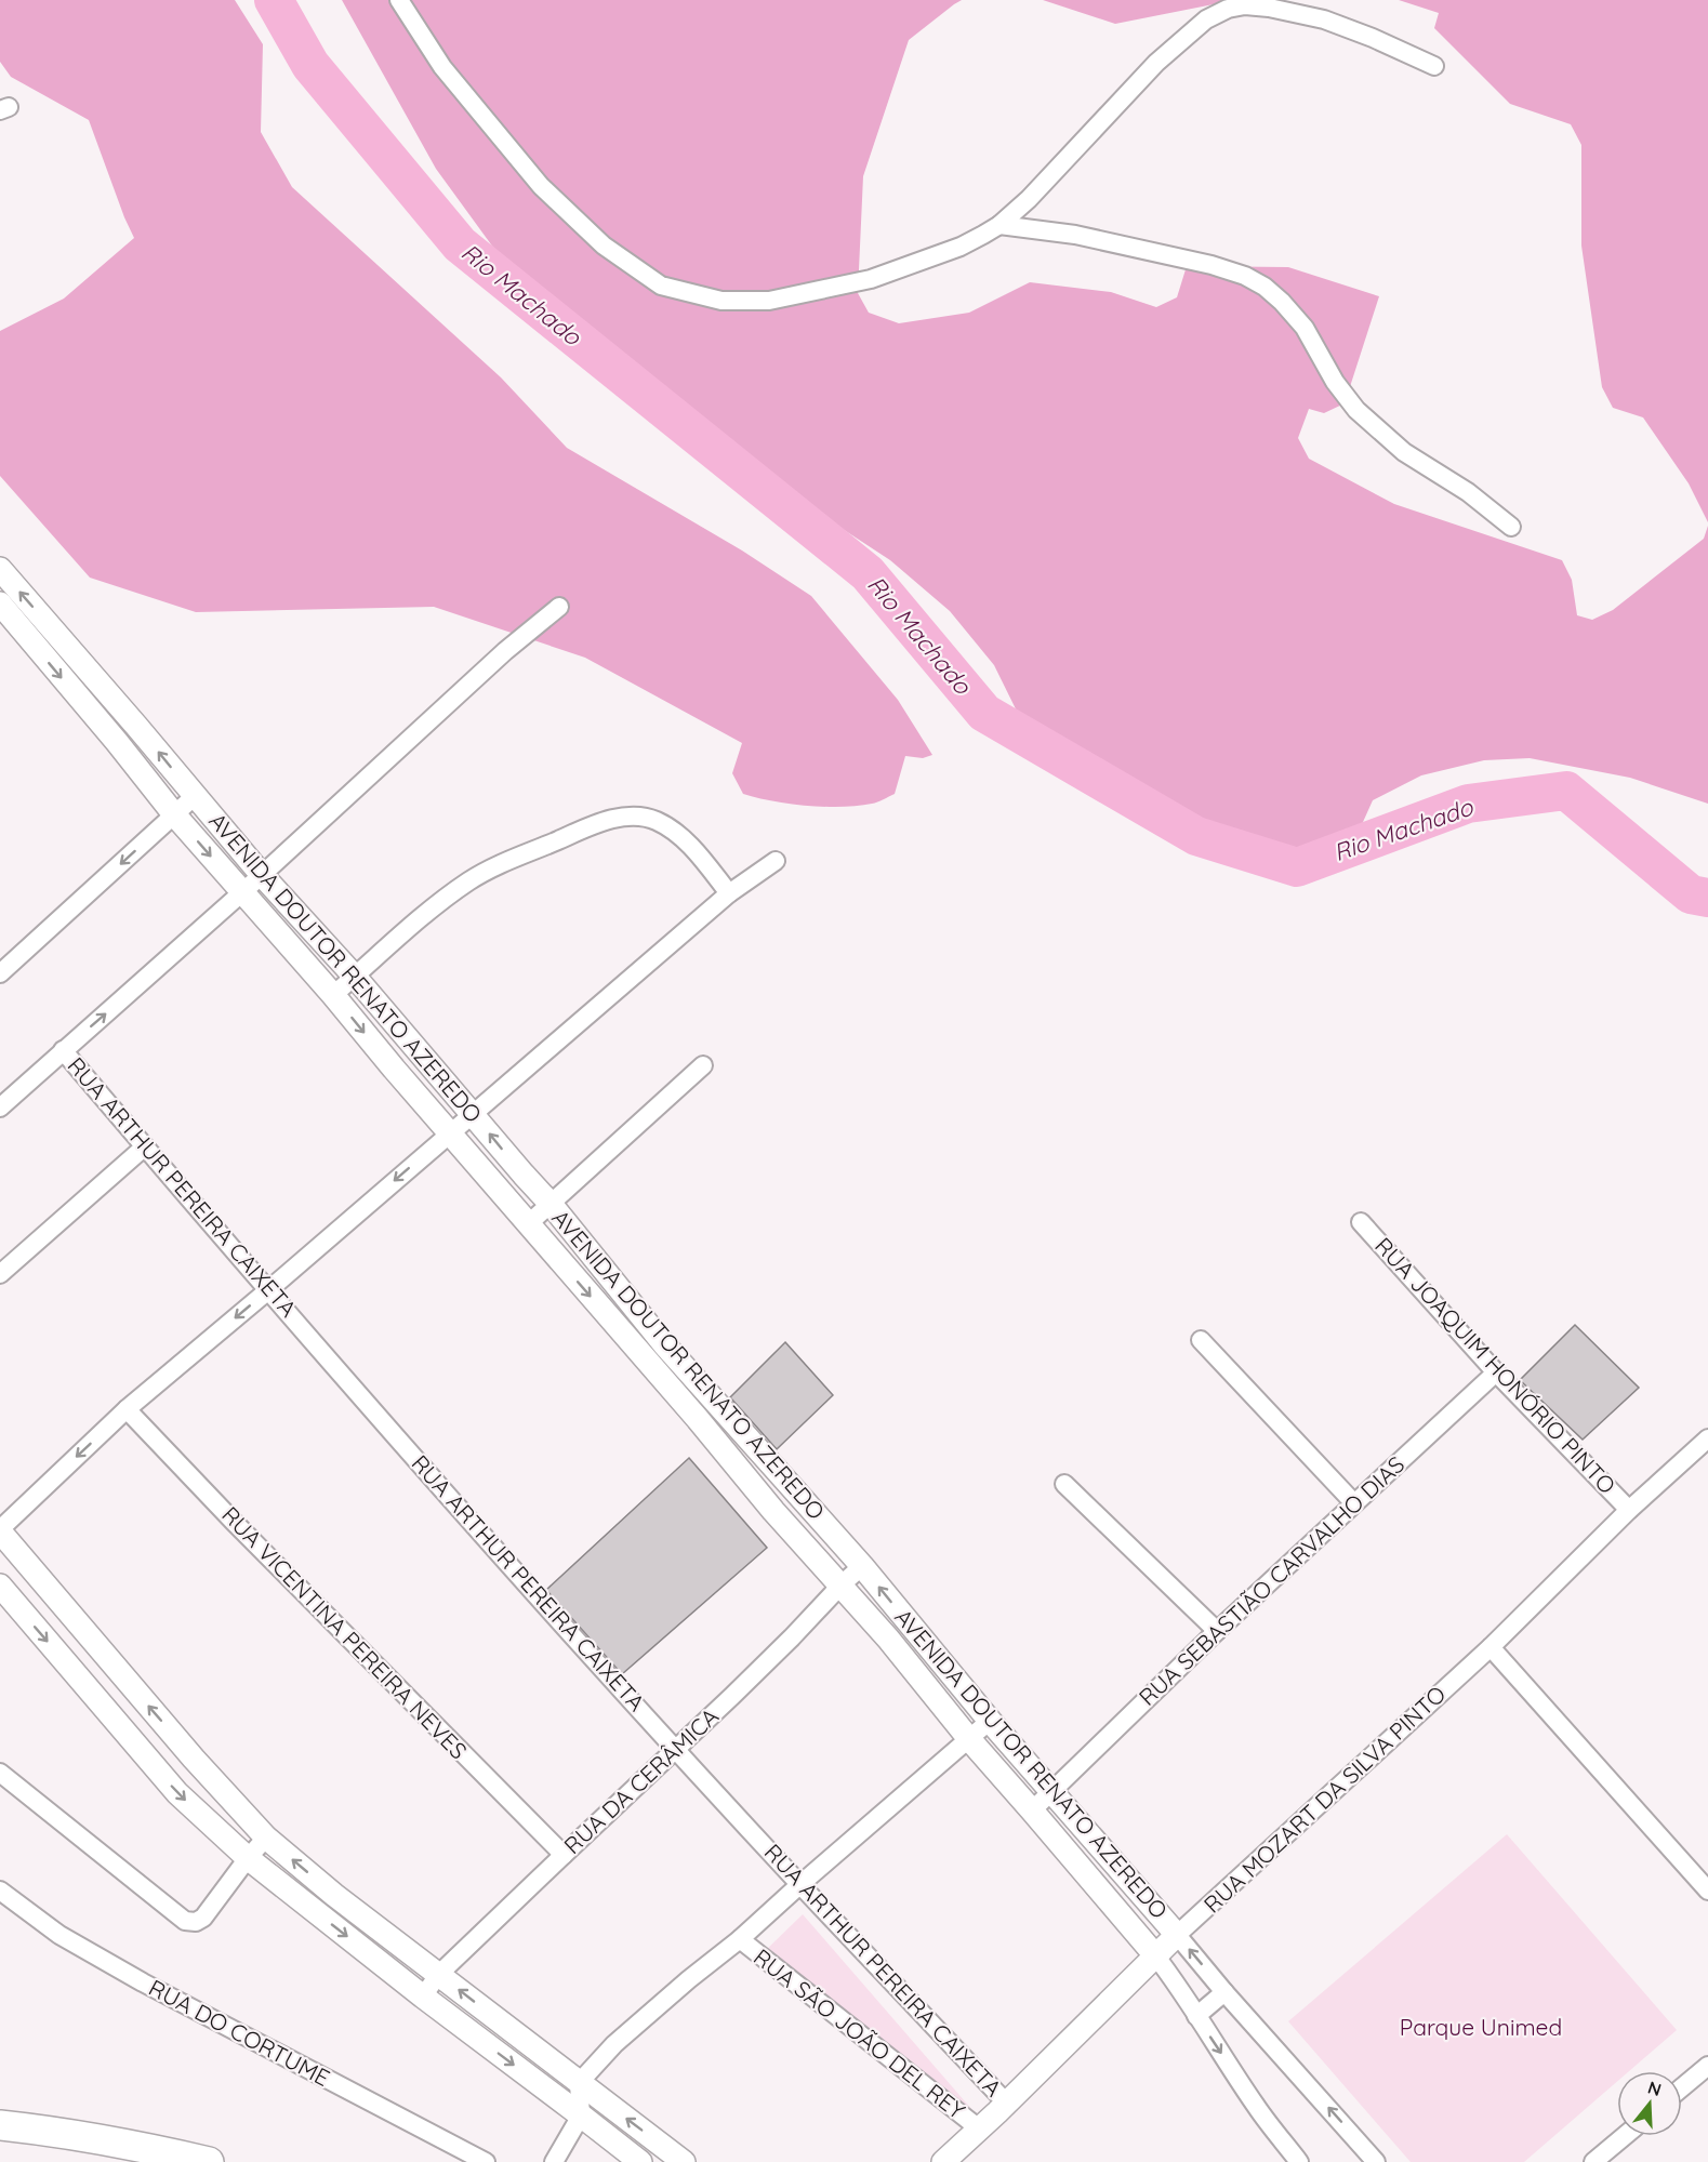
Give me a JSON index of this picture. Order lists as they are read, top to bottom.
{
  "streets": {
    "street": [
      "AVENIDA DOUTOR RENATO AZEREDO",
      "RUA ARTHUR PEREIRA CAIXETA",
      "RUA JOAQUIM HONÓRIO PINTO",
      "RUA SEBASTIÃO CARVALHO DIAS",
      "RUA VICENTINA PEREIRA NEVES",
      "RUA DA CERÂMICA",
      "RUA MOZART DA SILVA PINTO",
      "RUA DO CORTUME",
      "RUA SÃO JOÃO DEL REY"
    ]
  },
  "crossings": [
    ["AVENIDA DOUTOR RENATO AZEREDO", "RUA SEBASTIÃO CARVALHO DIAS"],
    ["AVENIDA DOUTOR RENATO AZEREDO", "RUA DA CERÂMICA"],
    ["AVENIDA DOUTOR RENATO AZEREDO", "RUA MOZART DA SILVA PINTO"],
    ["RUA ARTHUR PEREIRA CAIXETA", "RUA DA CERÂMICA"],
    ["RUA ARTHUR PEREIRA CAIXETA", "RUA MOZART DA SILVA PINTO"],
    ["RUA JOAQUIM HONÓRIO PINTO", "RUA SEBASTIÃO CARVALHO DIAS"],
    ["RUA JOAQUIM HONÓRIO PINTO", "RUA MOZART DA SILVA PINTO"],
    ["RUA VICENTINA PEREIRA NEVES", "RUA DA CERÂMICA"],
    ["RUA MOZART DA SILVA PINTO", "RUA SÃO JOÃO DEL REY"]
  ],
  "water": ["Rio Machado"],
  "parks": ["Parque Unimed"],
  "north": "top"
}
